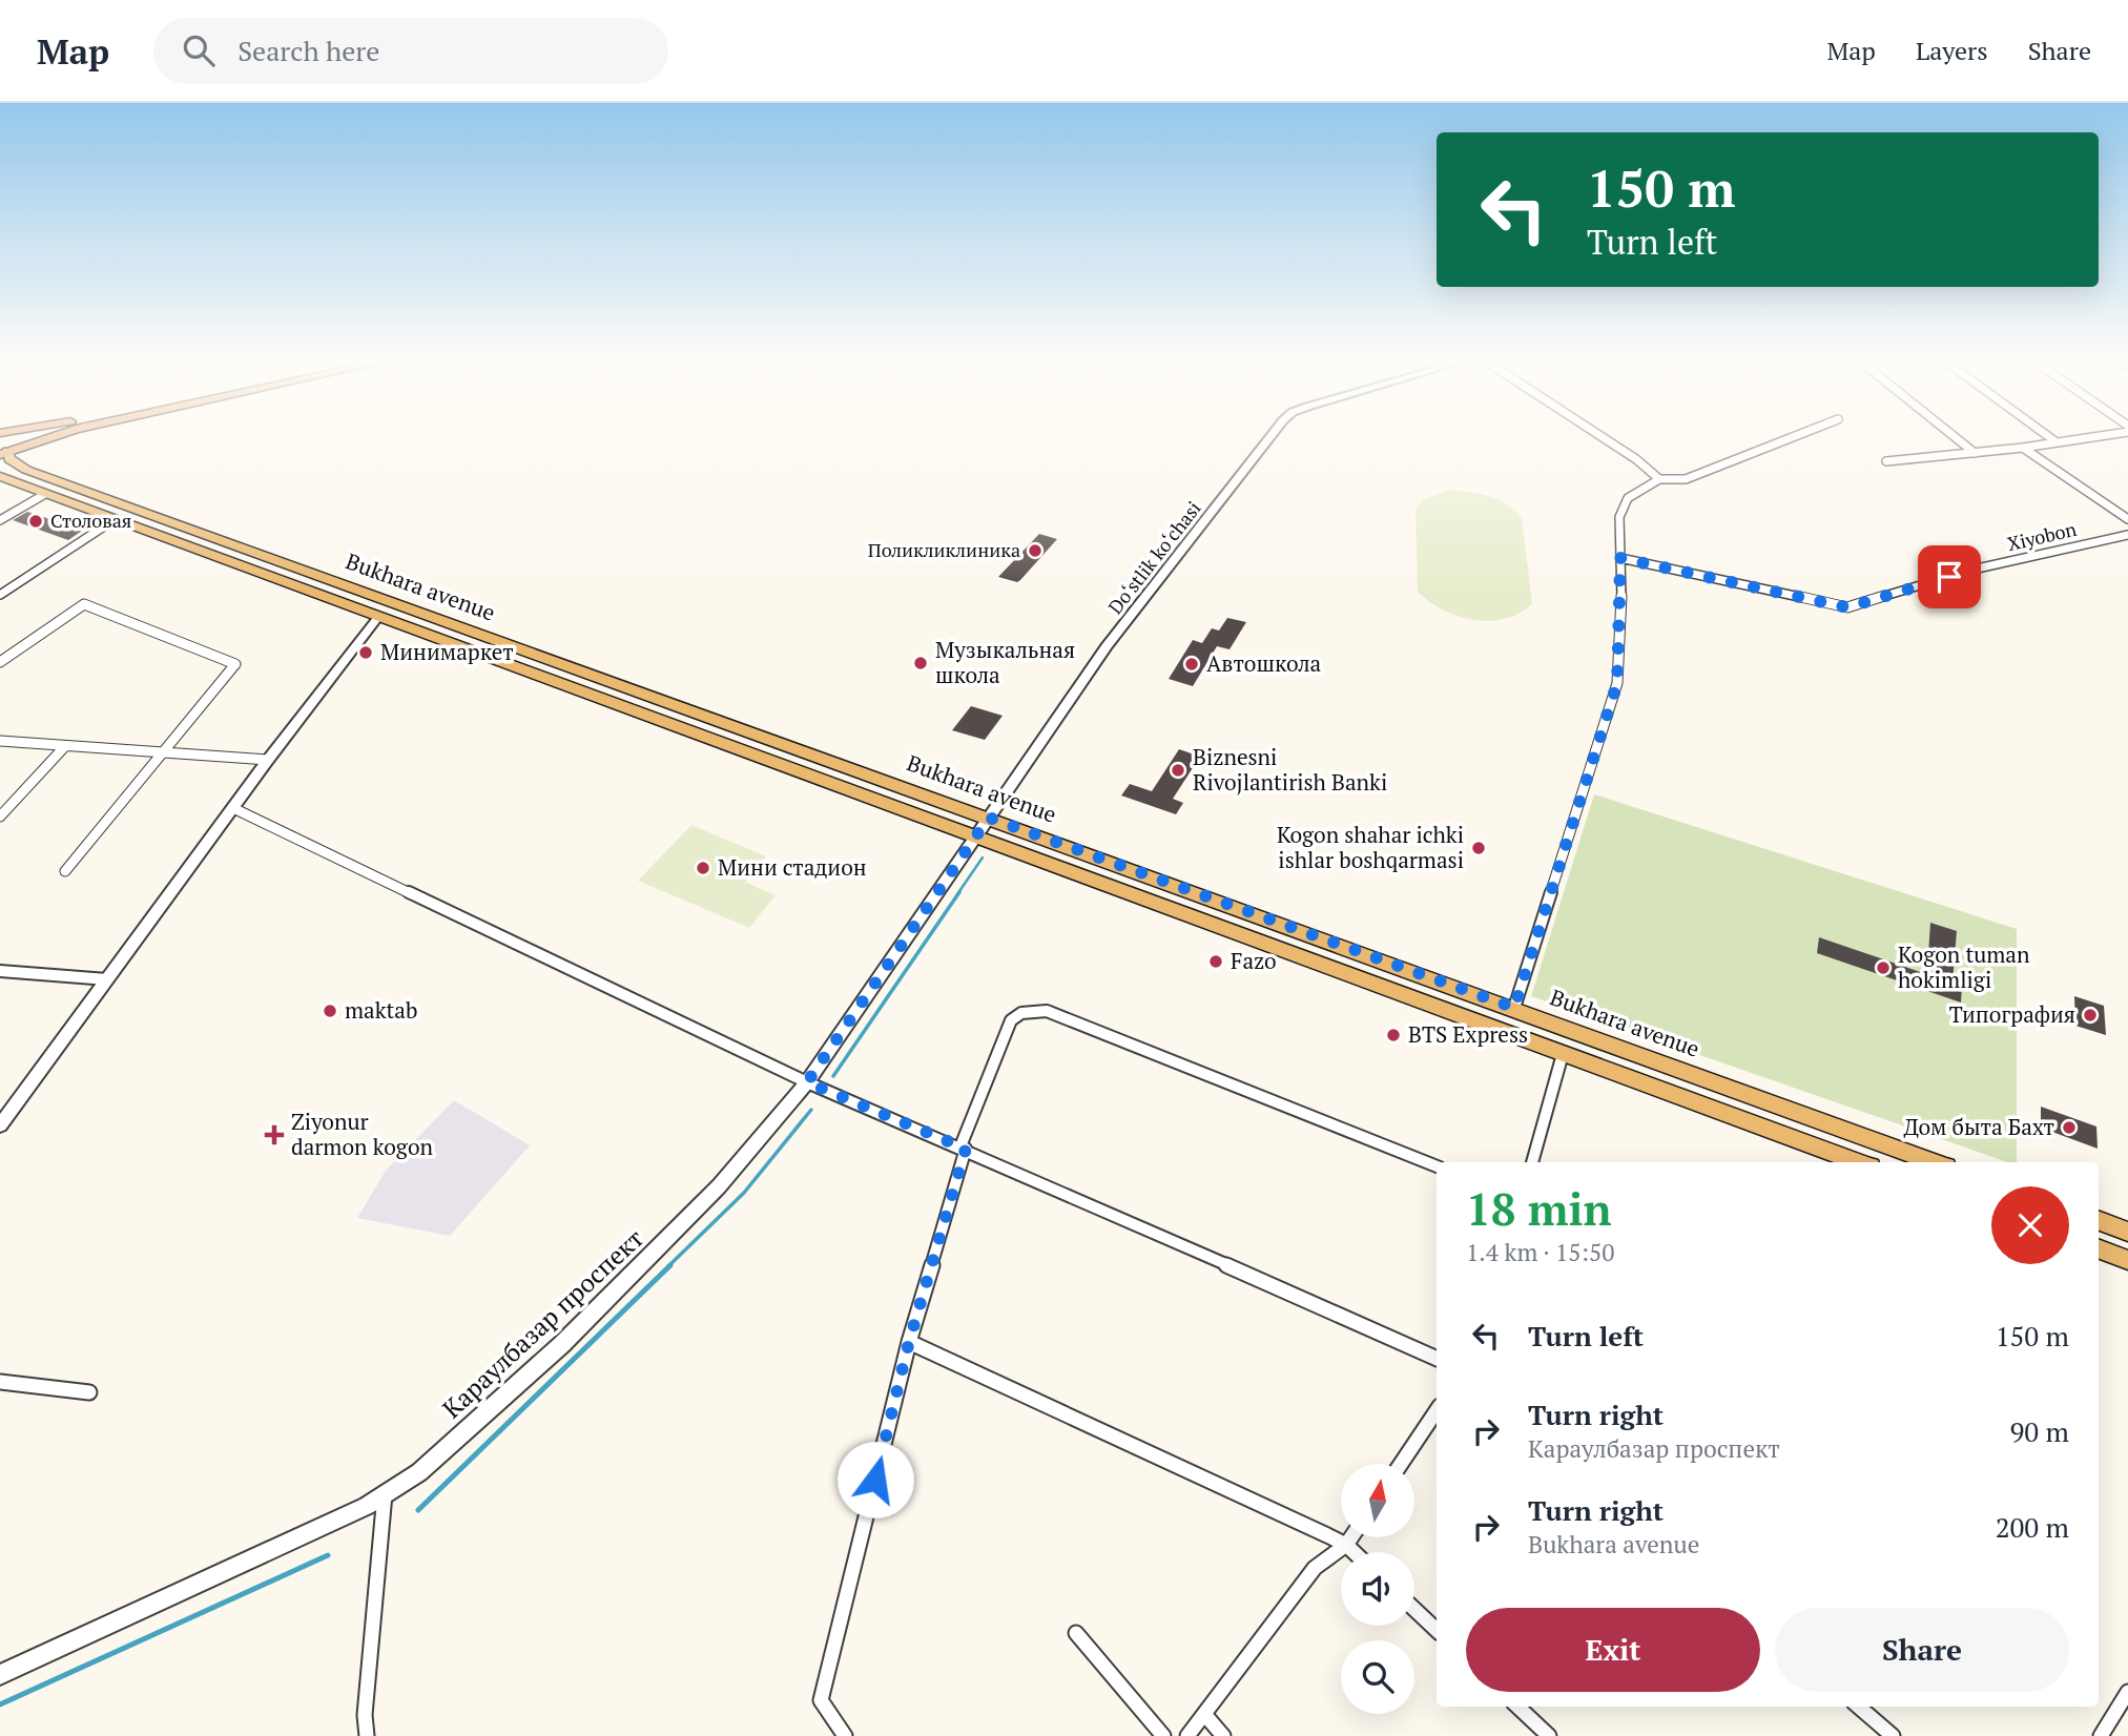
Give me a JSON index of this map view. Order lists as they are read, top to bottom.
{
  "streets": {
    "main road": ["Bukhara avenue"],
    "street": ["Xiyobon", "Do‘stlik ko‘chasi", "Караулбазар проспект"]
  },
  "crossings": [
    ["Do‘stlik ko‘chasi", "Bukhara avenue"],
    ["Do‘stlik ko‘chasi", "Караулбазар проспект"],
    ["Bukhara avenue", "Караулбазар проспект"]
  ],
  "places": {
    "other": [
      "Столовая",
      "Поликликлиника",
      "Минимаркет",
      "Музыкальная школа",
      "Автошкола",
      "Biznesni Rivojlantirish Banki",
      "Kogon shahar ichki ishlar boshqarmasi",
      "Мини стадион",
      "Fazo",
      "Kogon tuman hokimligi",
      "maktab",
      "Типография",
      "BTS Express",
      "Дом быта Бахт"
    ],
    "health": ["Ziyonur darmon kogon"]
  },
  "north": "top",
  "page": {
    "header": "Map",
    "search": "Search here",
    "nav": ["Map", "Layers", "Share"],
    "turn": ["150 m", "Turn left"],
    "heading": ["18 min", "1.4 km · 15:50"],
    "list": [
      {
        "name": "Turn left",
        "value": "150 m"
      },
      {
        "name": "Turn right",
        "note": "Караулбазар проспект",
        "value": "90 m"
      },
      {
        "name": "Turn right",
        "note": "Bukhara avenue",
        "value": "200 m"
      }
    ],
    "buttons": ["Exit", "Share"]
  }
}
